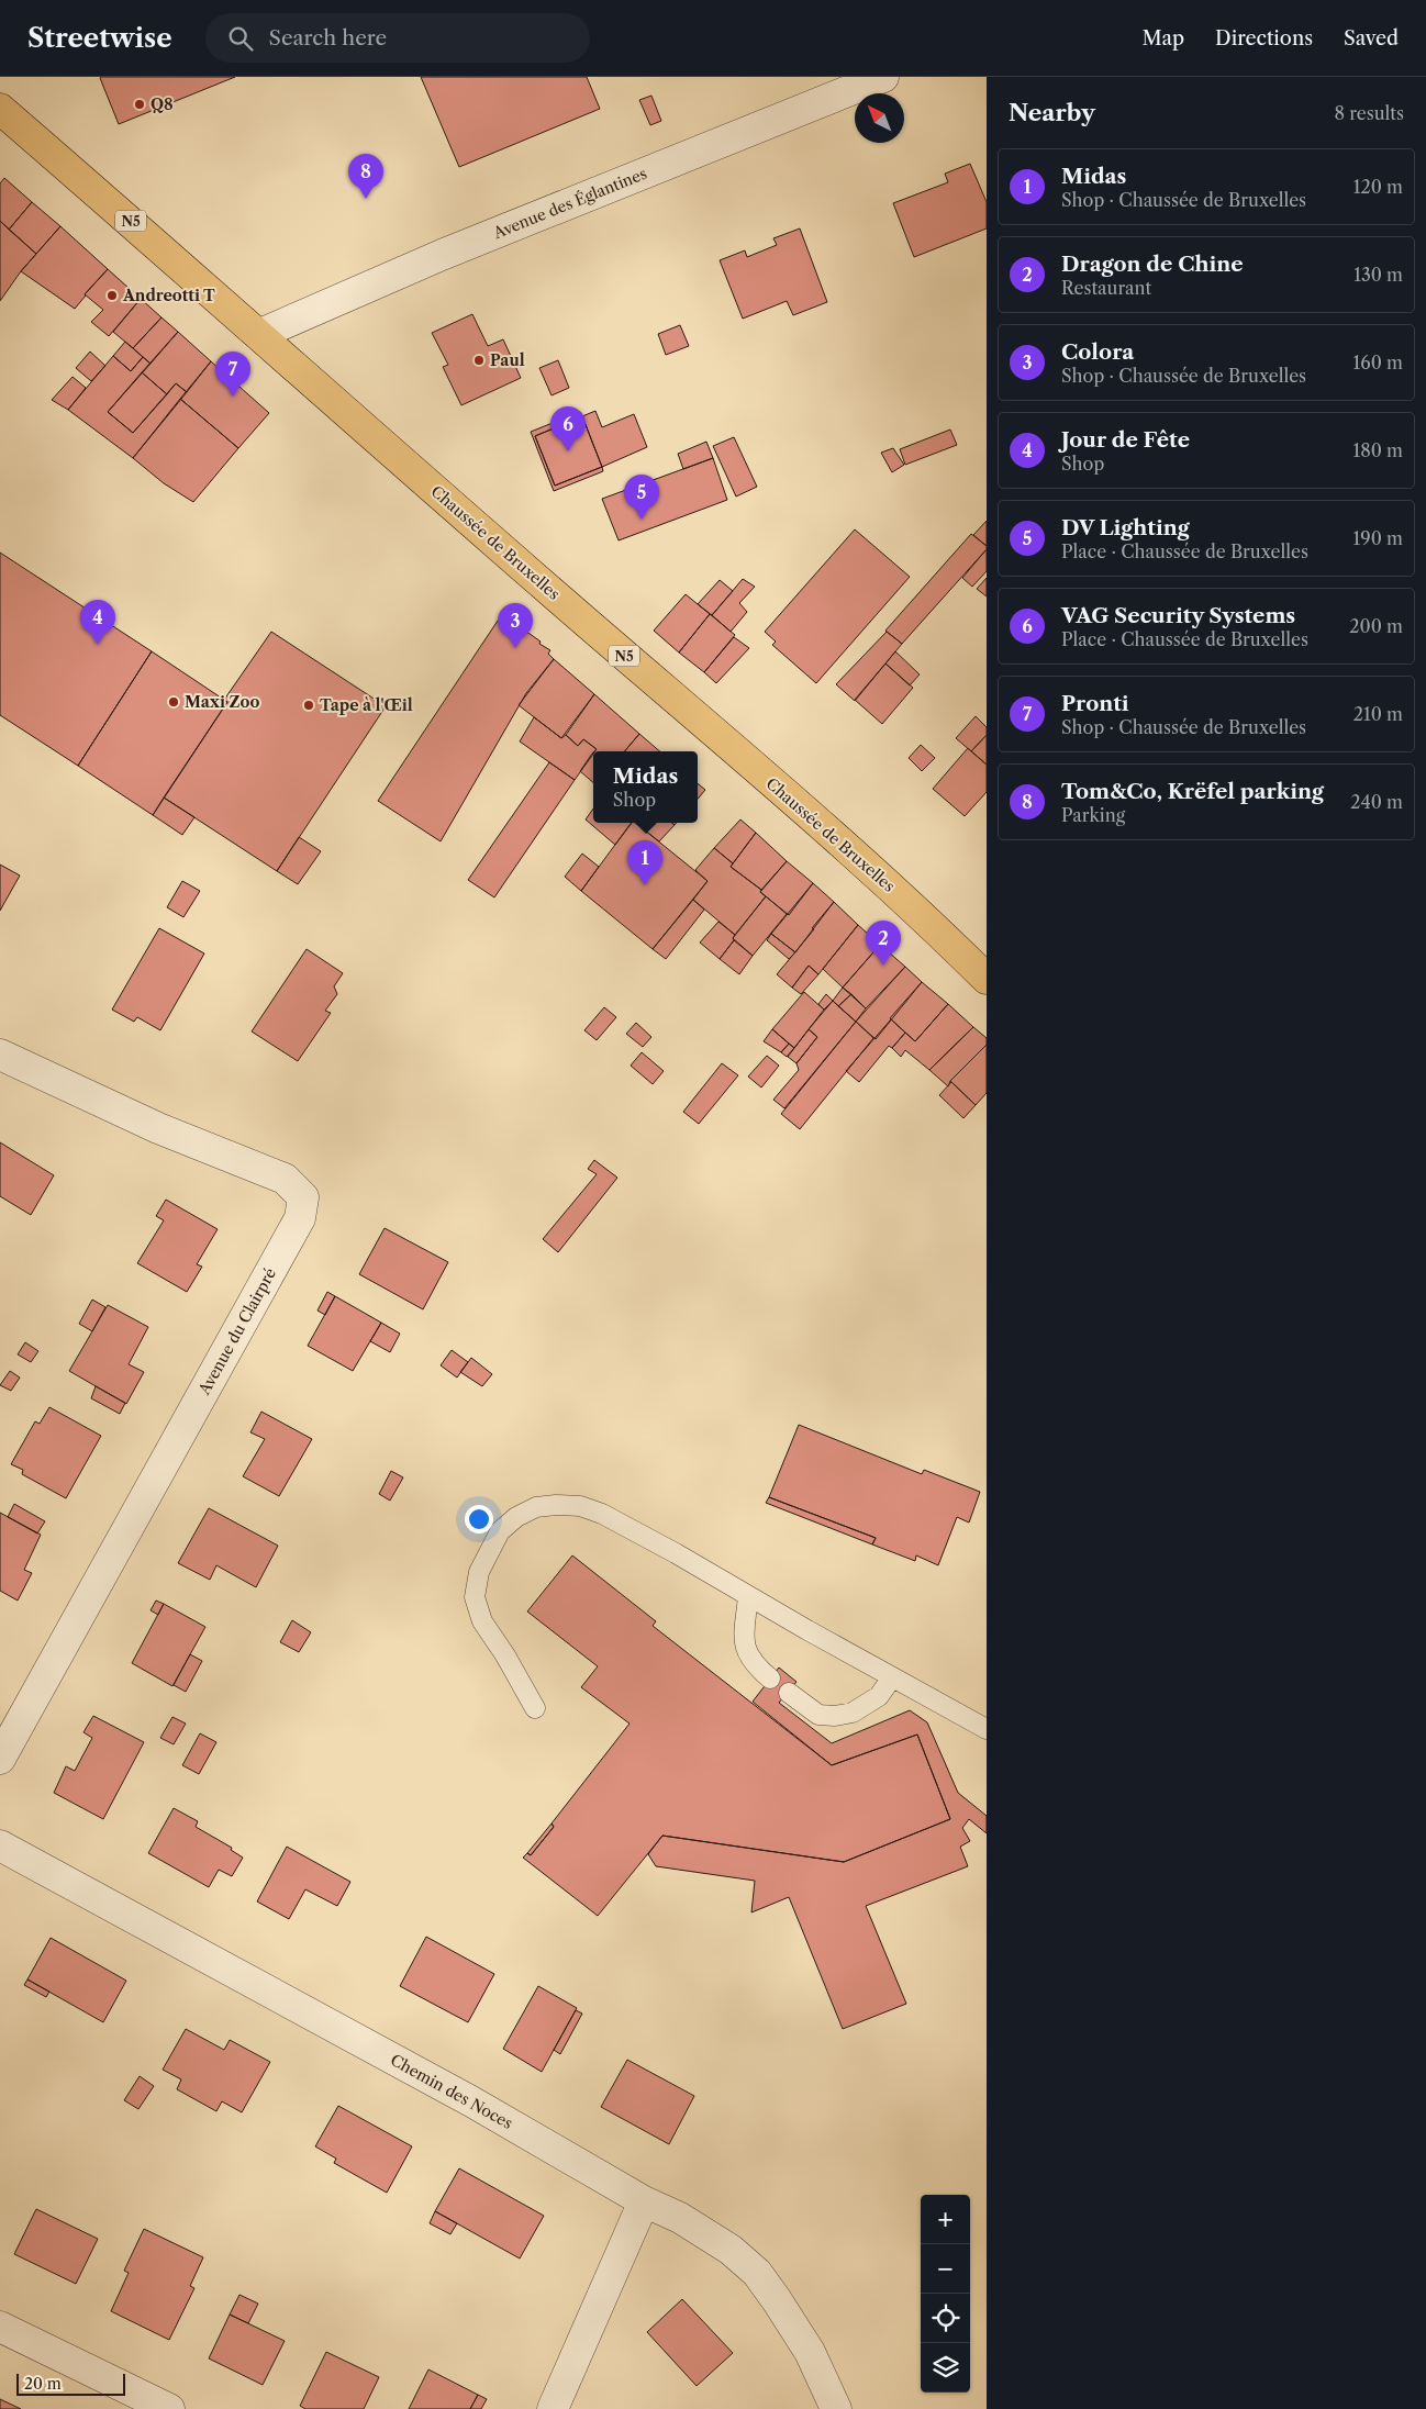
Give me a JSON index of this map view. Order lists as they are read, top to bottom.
{
  "streets": {
    "main road": ["N5", "Chaussée de Bruxelles"],
    "street": ["Avenue des Églantines", "Avenue du Clairpré", "Chemin des Noces"]
  },
  "crossings": [
    ["Avenue des Églantines", "Chaussée de Bruxelles"]
  ],
  "places": [
    "Q8",
    "Andreotti T",
    "Paul",
    "Maxi Zoo",
    "Tape à l'Œil"
  ],
  "scale_bar": "20 m",
  "north": "top left",
  "page": {
    "header": "Streetwise",
    "search": "Search here",
    "nav": ["Map", "Directions", "Saved"],
    "heading": ["Nearby", "8 results"],
    "list": [
      {
        "mark": "1",
        "name": "Midas",
        "note": "Shop · Chaussée de Bruxelles",
        "value": "120 m"
      },
      {
        "mark": "2",
        "name": "Dragon de Chine",
        "note": "Restaurant",
        "value": "130 m"
      },
      {
        "mark": "3",
        "name": "Colora",
        "note": "Shop · Chaussée de Bruxelles",
        "value": "160 m"
      },
      {
        "mark": "4",
        "name": "Jour de Fête",
        "note": "Shop",
        "value": "180 m"
      },
      {
        "mark": "5",
        "name": "DV Lighting",
        "note": "Place · Chaussée de Bruxelles",
        "value": "190 m"
      },
      {
        "mark": "6",
        "name": "VAG Security Systems",
        "note": "Place · Chaussée de Bruxelles",
        "value": "200 m"
      },
      {
        "mark": "7",
        "name": "Pronti",
        "note": "Shop · Chaussée de Bruxelles",
        "value": "210 m"
      },
      {
        "mark": "8",
        "name": "Tom&Co, Krëfel parking",
        "note": "Parking",
        "value": "240 m"
      }
    ],
    "pins": [
      "8",
      "7",
      "6",
      "5",
      "4",
      "3",
      "1",
      "2"
    ],
    "popup": ["Midas", "Shop"],
    "map_buttons": ["+", "−"],
    "scale": "20 m"
  }
}
